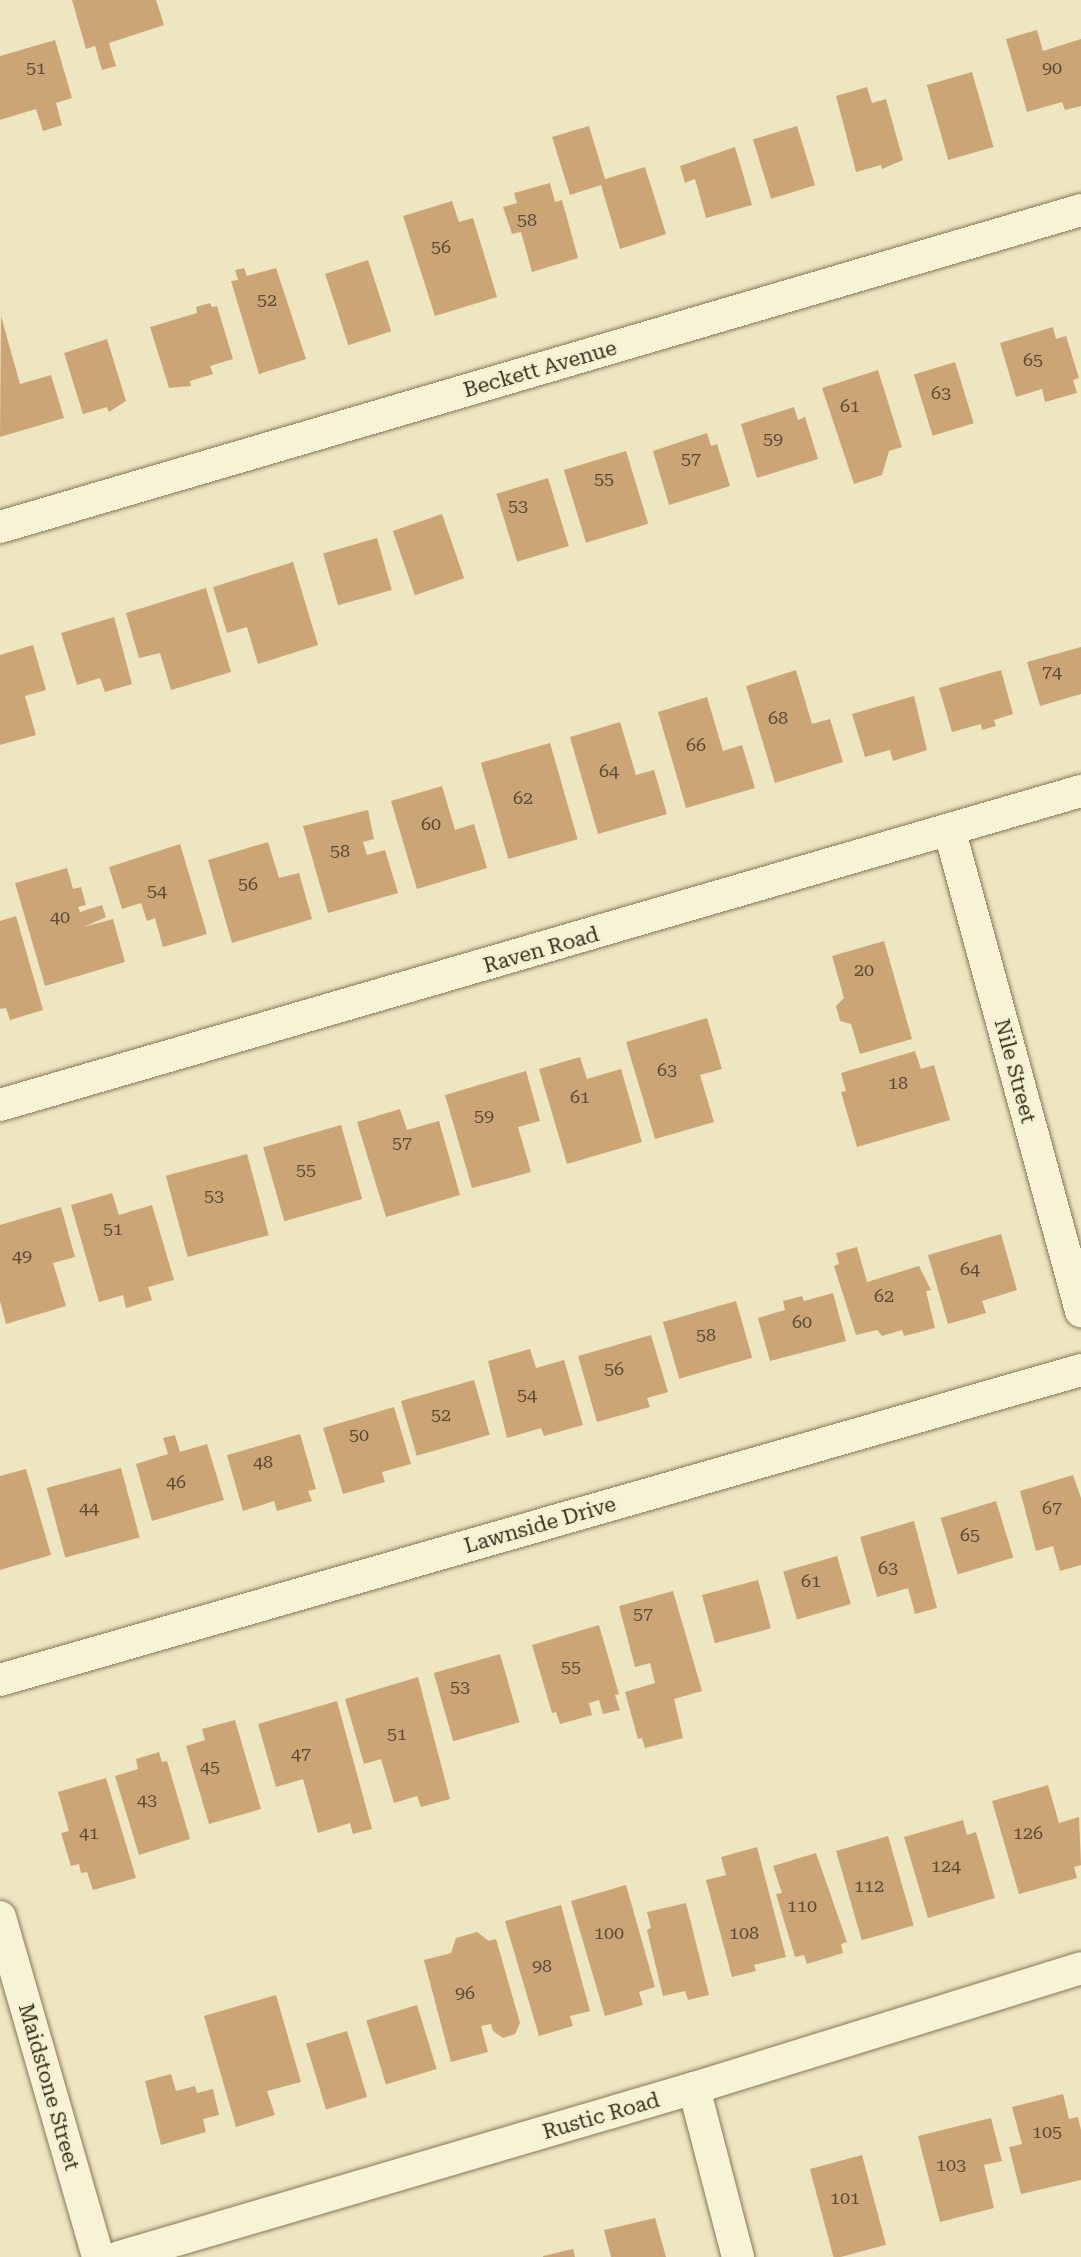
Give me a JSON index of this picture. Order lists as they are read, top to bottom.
{
  "streets": {
    "street": [
      "Beckett Avenue",
      "Raven Road",
      "Nile Street",
      "Lawnside Drive",
      "Maidstone Street",
      "Rustic Road"
    ]
  },
  "crossings": [
    ["Raven Road", "Nile Street"]
  ],
  "house_numbers": [
    "51",
    "90",
    "58",
    "56",
    "52",
    "65",
    "63",
    "61",
    "59",
    "57",
    "55",
    "53",
    "74",
    "68",
    "66",
    "64",
    "62",
    "60",
    "58",
    "56",
    "54",
    "40",
    "20",
    "63",
    "18",
    "61",
    "59",
    "57",
    "55",
    "53",
    "51",
    "49",
    "64",
    "62",
    "60",
    "58",
    "56",
    "54",
    "52",
    "50",
    "48",
    "46",
    "44",
    "67",
    "65",
    "63",
    "61",
    "57",
    "55",
    "53",
    "51",
    "47",
    "45",
    "43",
    "41",
    "126",
    "124",
    "112",
    "110",
    "100",
    "108",
    "98",
    "96",
    "105",
    "103",
    "101"
  ]
}
